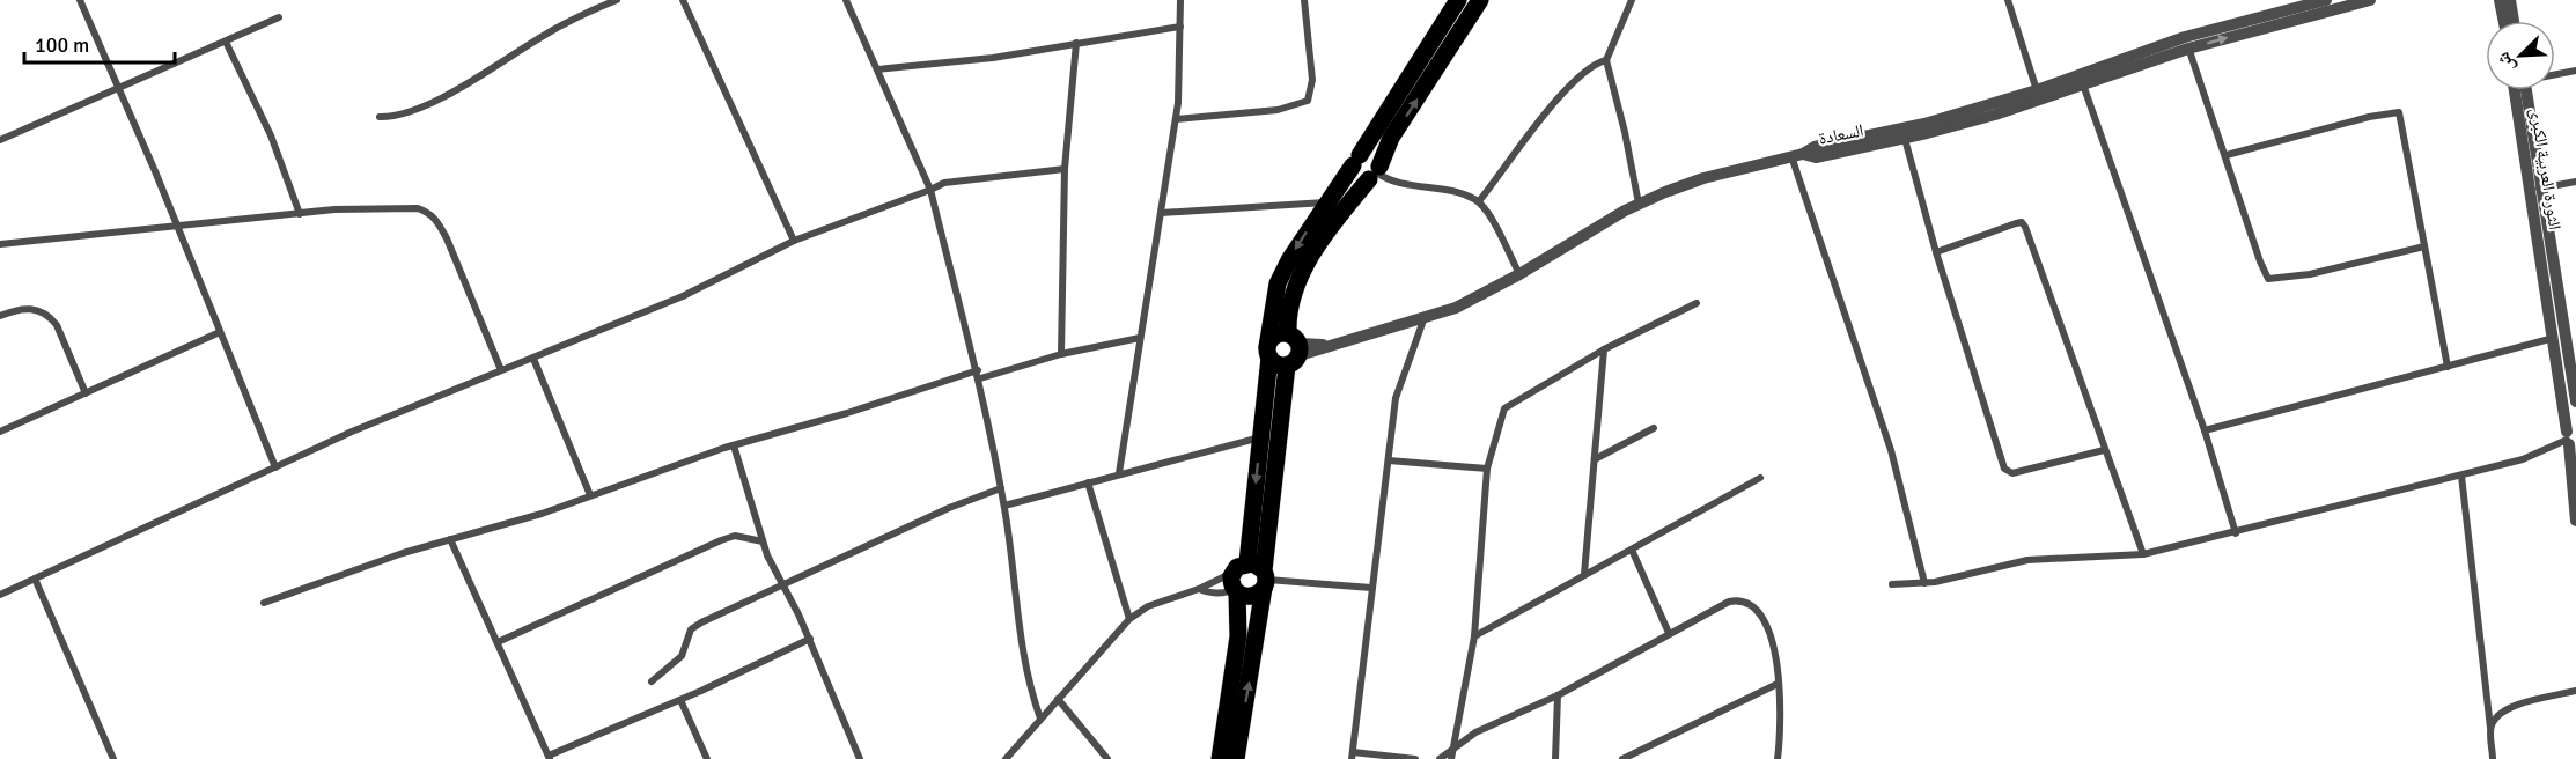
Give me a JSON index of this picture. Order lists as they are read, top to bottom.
{
  "streets": {
    "street": ["السعادة", "الثورة العربية الكبرى"]
  },
  "scale_bar": "100 m",
  "north": "bottom left"
}
